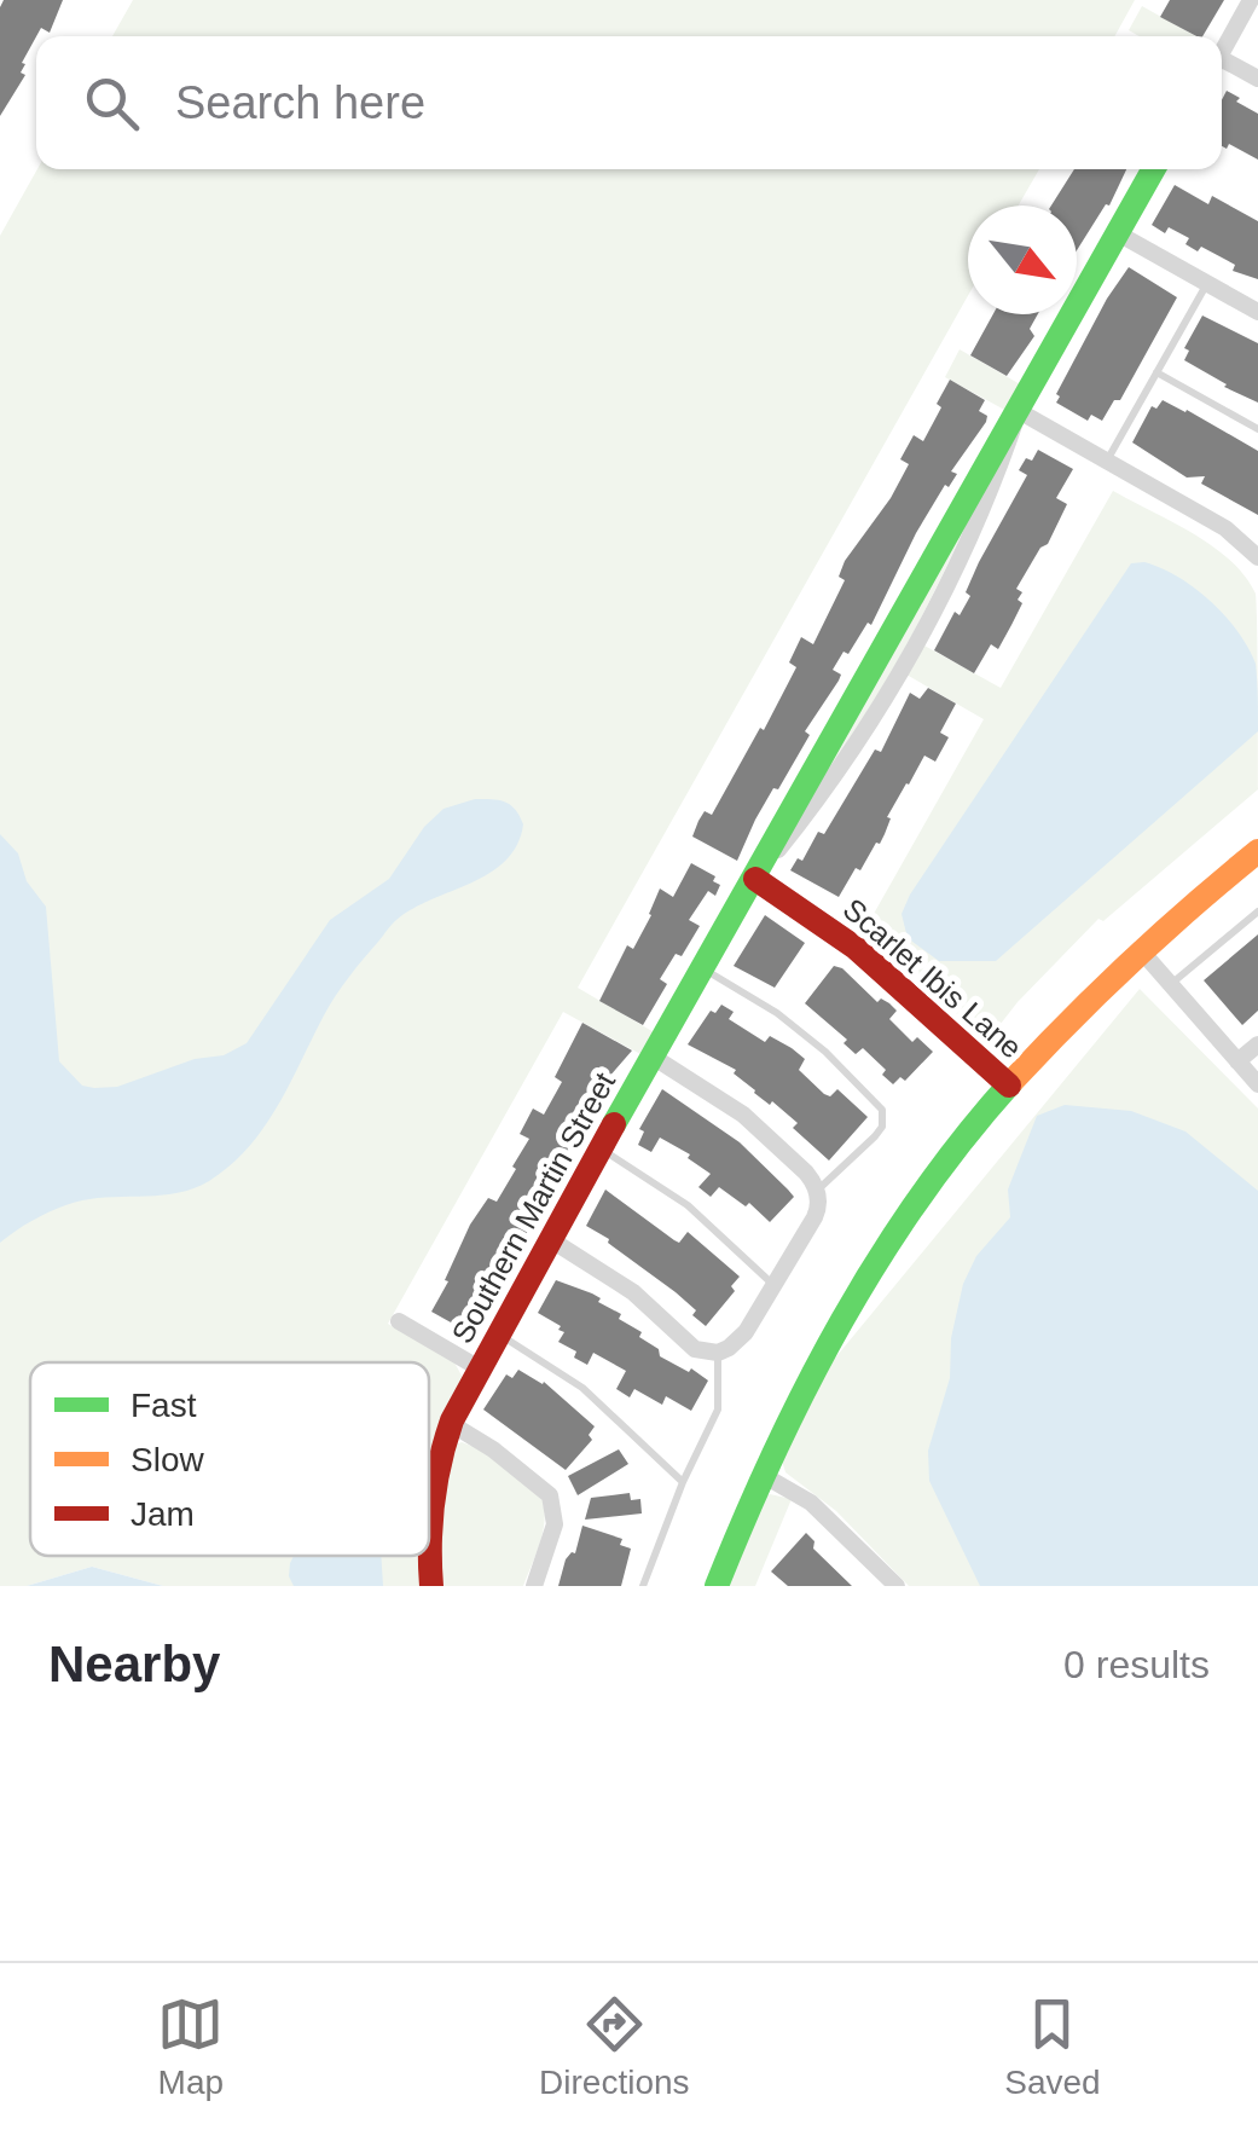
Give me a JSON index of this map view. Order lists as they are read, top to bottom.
{
  "streets": {
    "street": ["Scarlet Ibis Lane", "Southern Martin Street"]
  },
  "crossings": [
    ["Scarlet Ibis Lane", "Southern Martin Street"]
  ],
  "legend": ["Fast", "Slow", "Jam"],
  "north": "bottom right",
  "page": {
    "search": "Search here",
    "heading": ["Nearby", "0 results"],
    "nav": ["Map", "Directions", "Saved"]
  }
}
